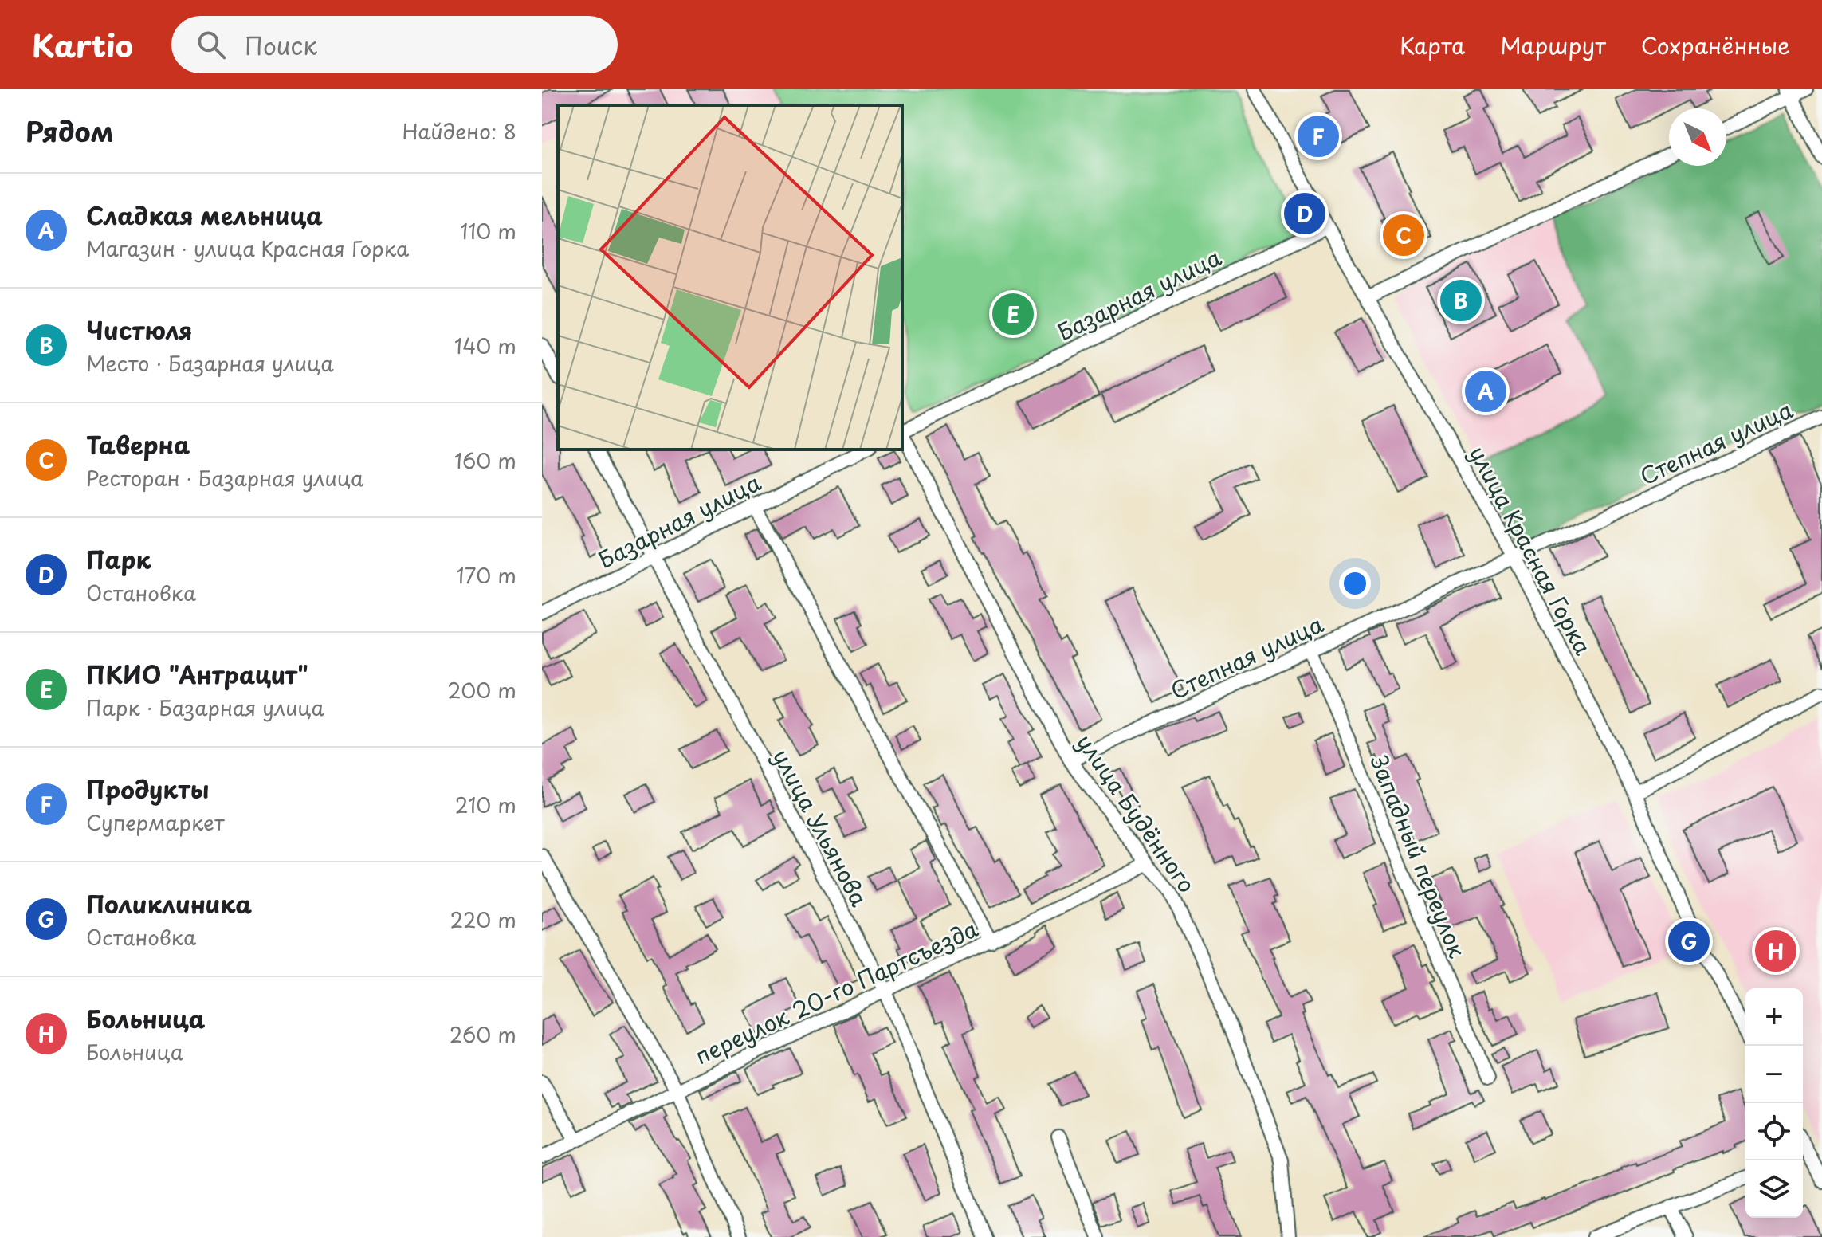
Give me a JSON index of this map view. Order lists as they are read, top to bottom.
{
  "streets": {
    "street": [
      "Базарная улица",
      "Степная улица",
      "улица Красная Горка",
      "улица Будённого",
      "улица Ульянова",
      "Западный переулок",
      "переулок 20-го Партсъезда"
    ]
  },
  "crossings": [
    ["Базарная улица", "улица Красная Горка"],
    ["Базарная улица", "улица Ульянова"],
    ["Степная улица", "улица Красная Горка"],
    ["Степная улица", "улица Будённого"],
    ["Степная улица", "Западный переулок"],
    ["улица Будённого", "переулок 20-го Партсъезда"],
    ["улица Ульянова", "переулок 20-го Партсъезда"]
  ],
  "north": "bottom right",
  "page": {
    "header": "Kartio",
    "search": "Поиск",
    "nav": ["Карта", "Маршрут", "Сохранённые"],
    "heading": ["Рядом", "Найдено: 8"],
    "pins": [
      "F",
      "D",
      "C",
      "B",
      "E",
      "A",
      "G",
      "H"
    ],
    "list": [
      {
        "mark": "A",
        "name": "Сладкая мельница",
        "note": "Магазин · улица Красная Горка",
        "value": "110 m"
      },
      {
        "mark": "B",
        "name": "Чистюля",
        "note": "Место · Базарная улица",
        "value": "140 m"
      },
      {
        "mark": "C",
        "name": "Таверна",
        "note": "Ресторан · Базарная улица",
        "value": "160 m"
      },
      {
        "mark": "D",
        "name": "Парк",
        "note": "Остановка",
        "value": "170 m"
      },
      {
        "mark": "E",
        "name": "ПКИО \"Антрацит\"",
        "note": "Парк · Базарная улица",
        "value": "200 m"
      },
      {
        "mark": "F",
        "name": "Продукты",
        "note": "Супермаркет",
        "value": "210 m"
      },
      {
        "mark": "G",
        "name": "Поликлиника",
        "note": "Остановка",
        "value": "220 m"
      },
      {
        "mark": "H",
        "name": "Больница",
        "note": "Больница",
        "value": "260 m"
      }
    ],
    "map_buttons": ["+", "−"]
  }
}
